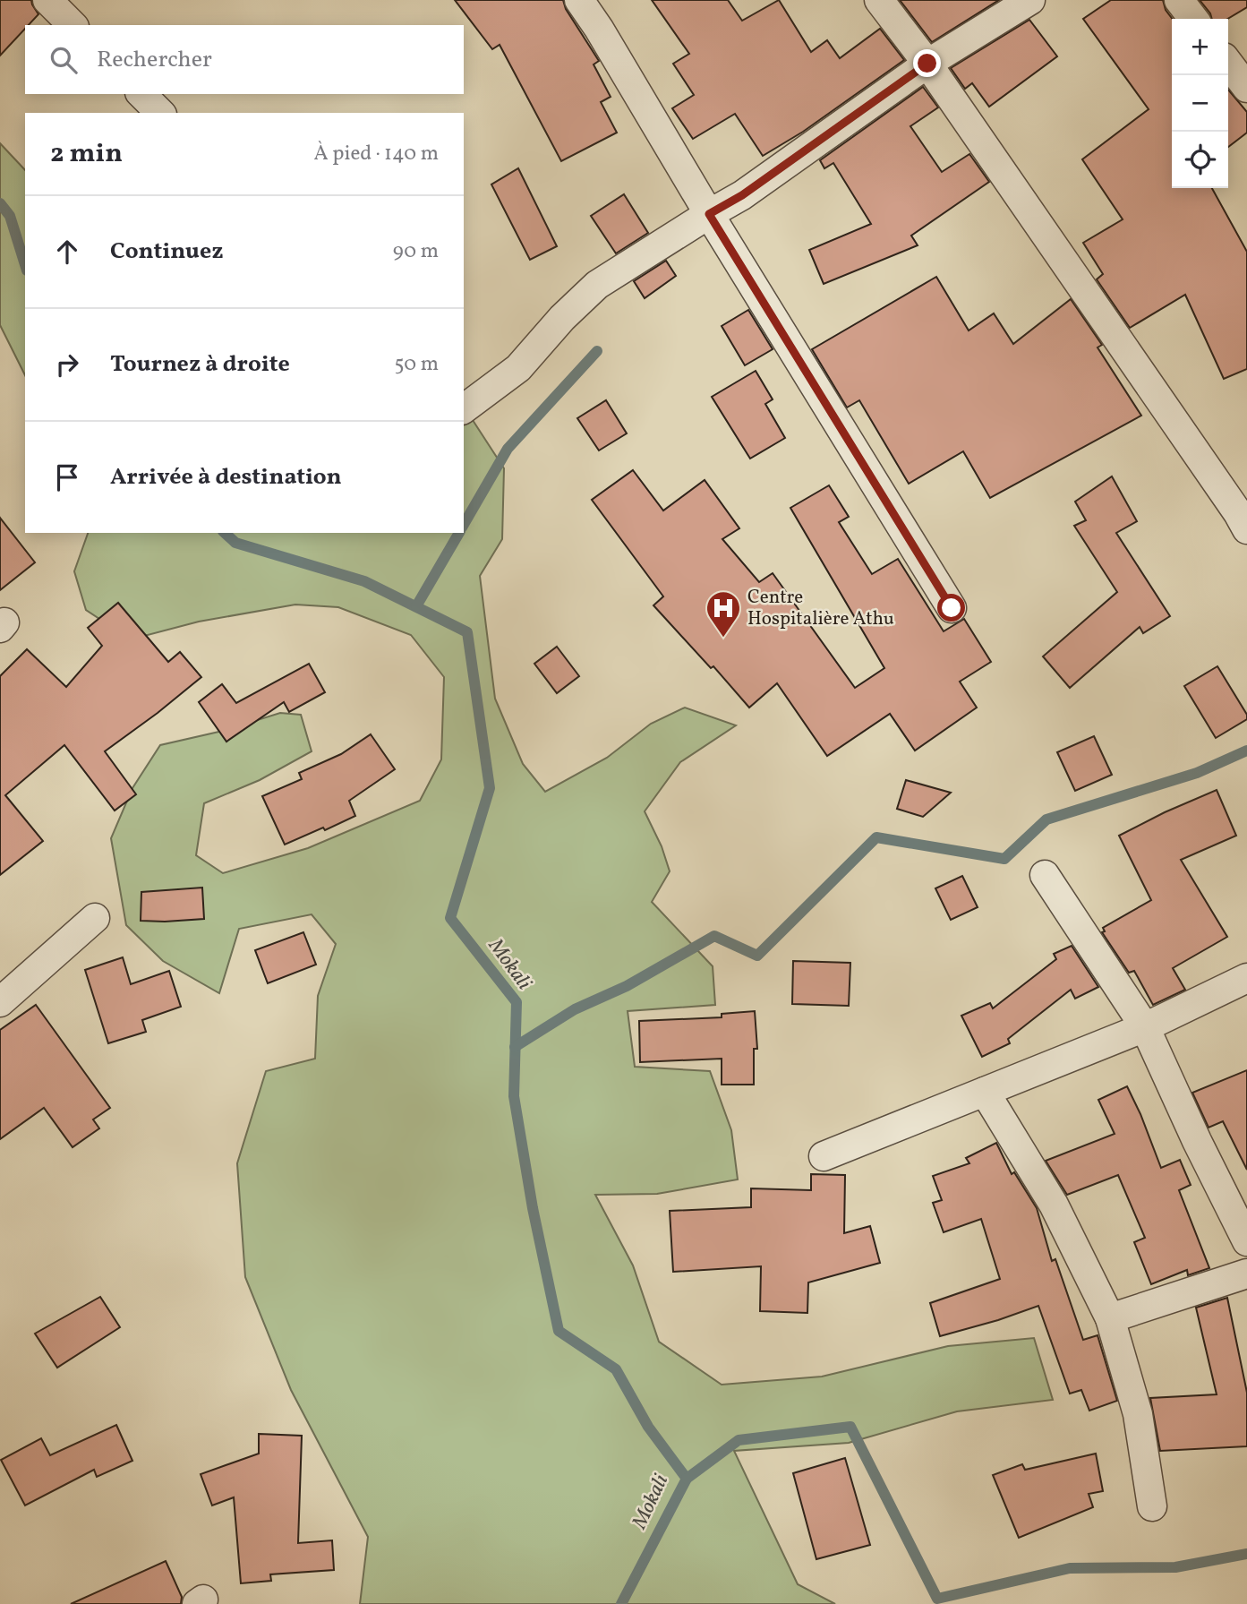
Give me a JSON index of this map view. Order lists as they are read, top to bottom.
{
  "water": ["Mokali"],
  "places": {
    "hospital": ["Centre Hospitalière Athu"]
  },
  "page": {
    "map_buttons": ["+", "−"],
    "search": "Rechercher",
    "heading": ["2 min", "À pied · 140 m"],
    "list": [
      ["Continuez", "90 m"],
      ["Tournez à droite", "50 m"],
      "Arrivée à destination"
    ]
  }
}
